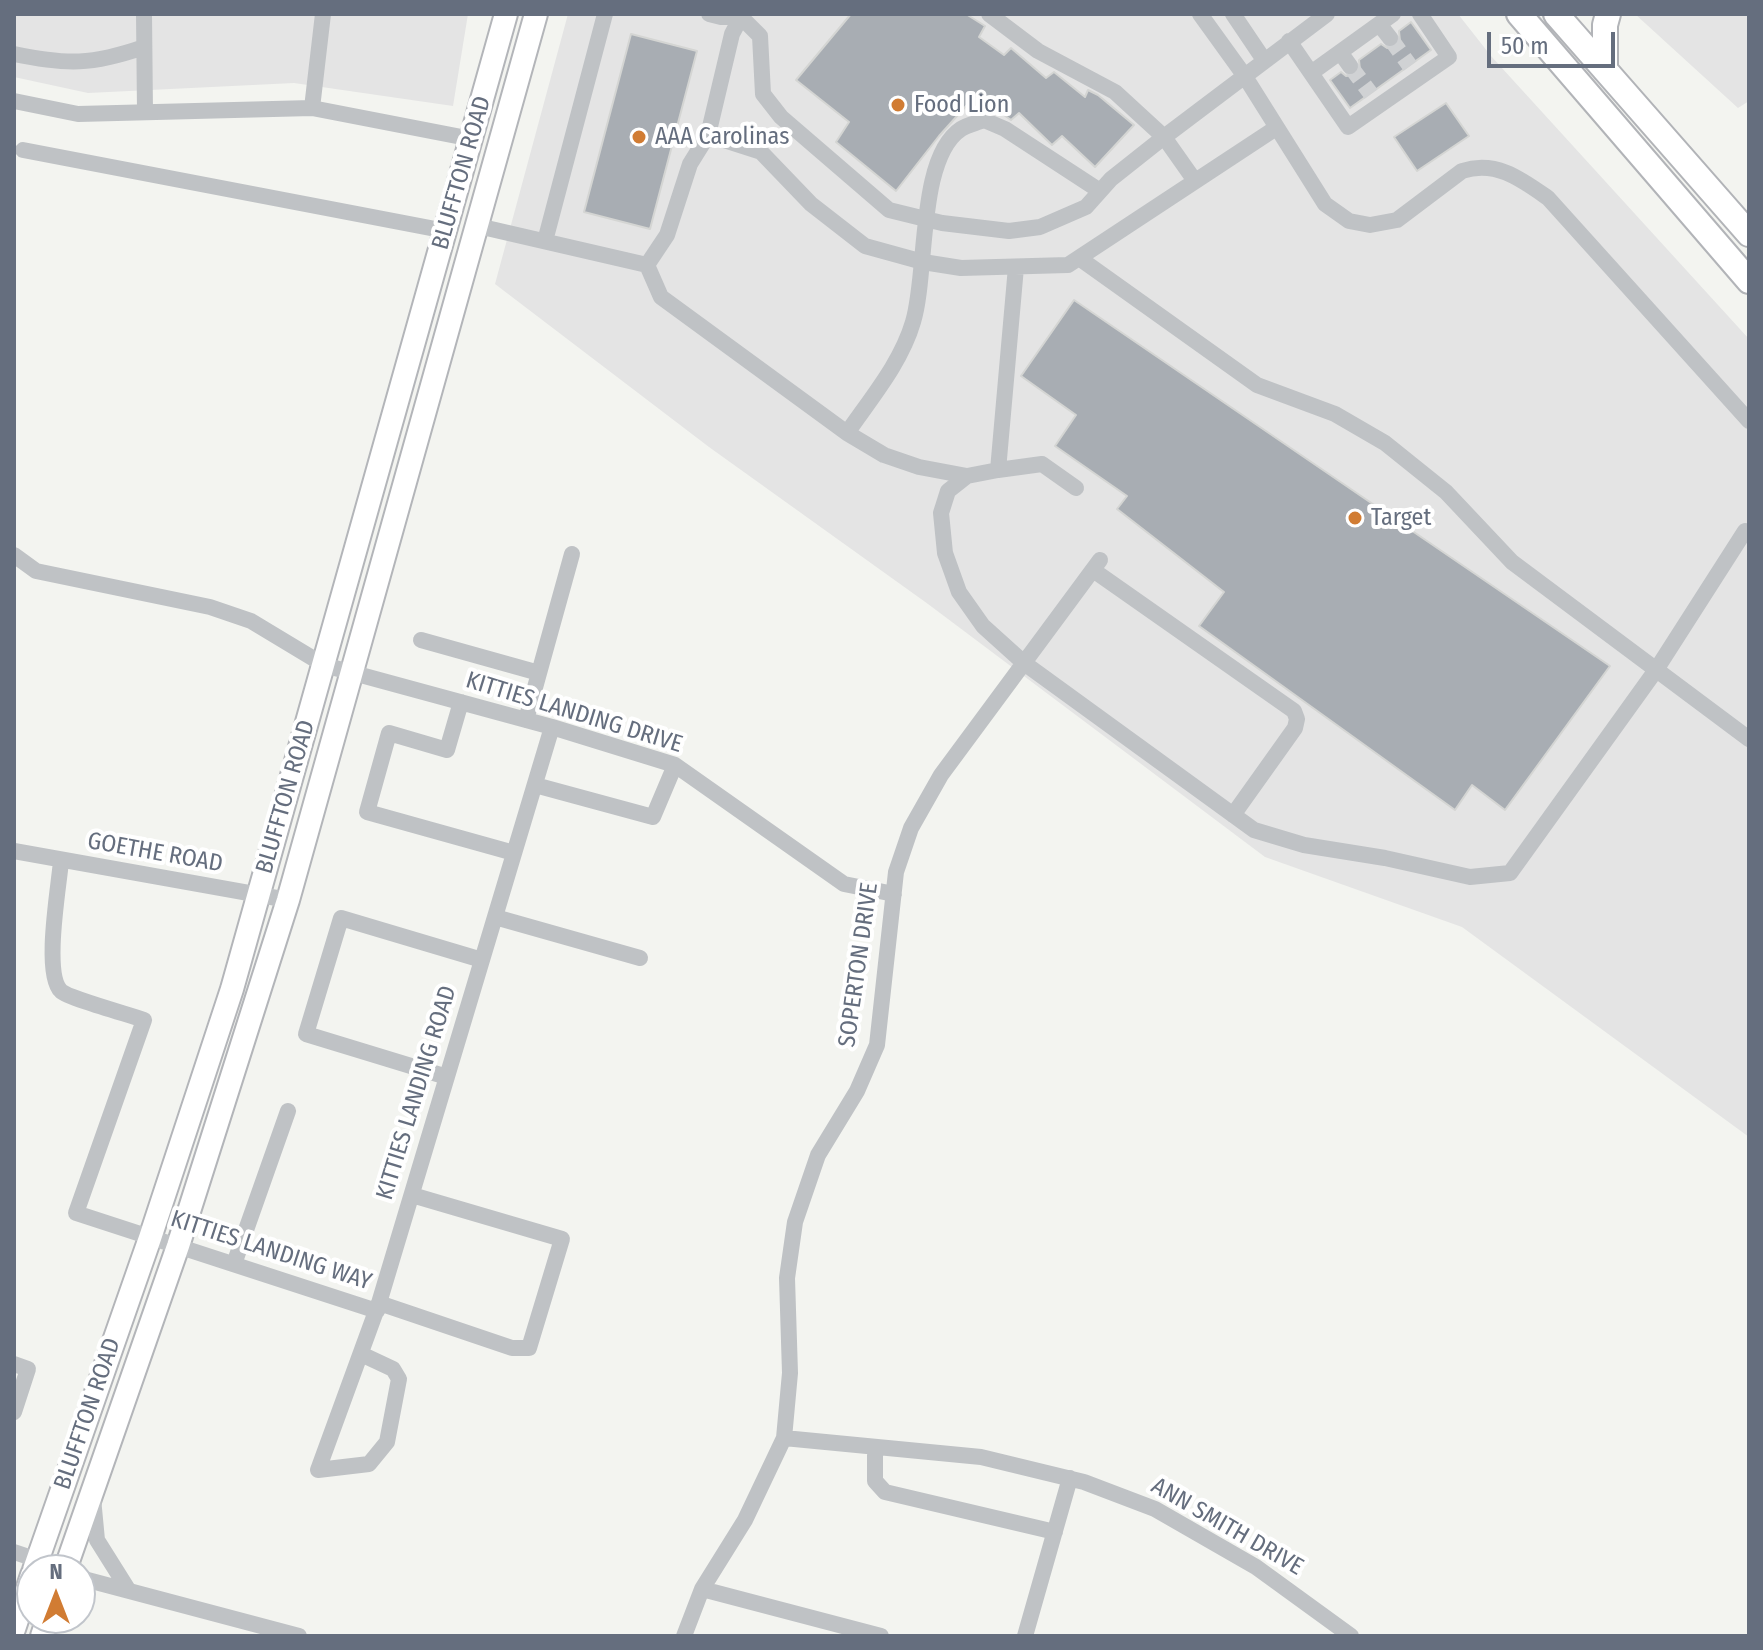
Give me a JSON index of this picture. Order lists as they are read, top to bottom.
{
  "streets": {
    "main road": ["BLUFFTON ROAD"],
    "street": [
      "KITTIES LANDING DRIVE",
      "GOETHE ROAD",
      "SOPERTON DRIVE",
      "KITTIES LANDING ROAD",
      "KITTIES LANDING WAY",
      "ANN SMITH DRIVE"
    ]
  },
  "crossings": [
    ["BLUFFTON ROAD", "KITTIES LANDING DRIVE"],
    ["BLUFFTON ROAD", "GOETHE ROAD"],
    ["BLUFFTON ROAD", "KITTIES LANDING WAY"],
    ["KITTIES LANDING DRIVE", "SOPERTON DRIVE"],
    ["KITTIES LANDING DRIVE", "KITTIES LANDING ROAD"],
    ["GOETHE ROAD", "KITTIES LANDING WAY"],
    ["SOPERTON DRIVE", "ANN SMITH DRIVE"],
    ["KITTIES LANDING ROAD", "KITTIES LANDING WAY"]
  ],
  "places": ["Food Lion", "AAA Carolinas", "Target"],
  "scale_bar": "50 m",
  "north": "top"
}
